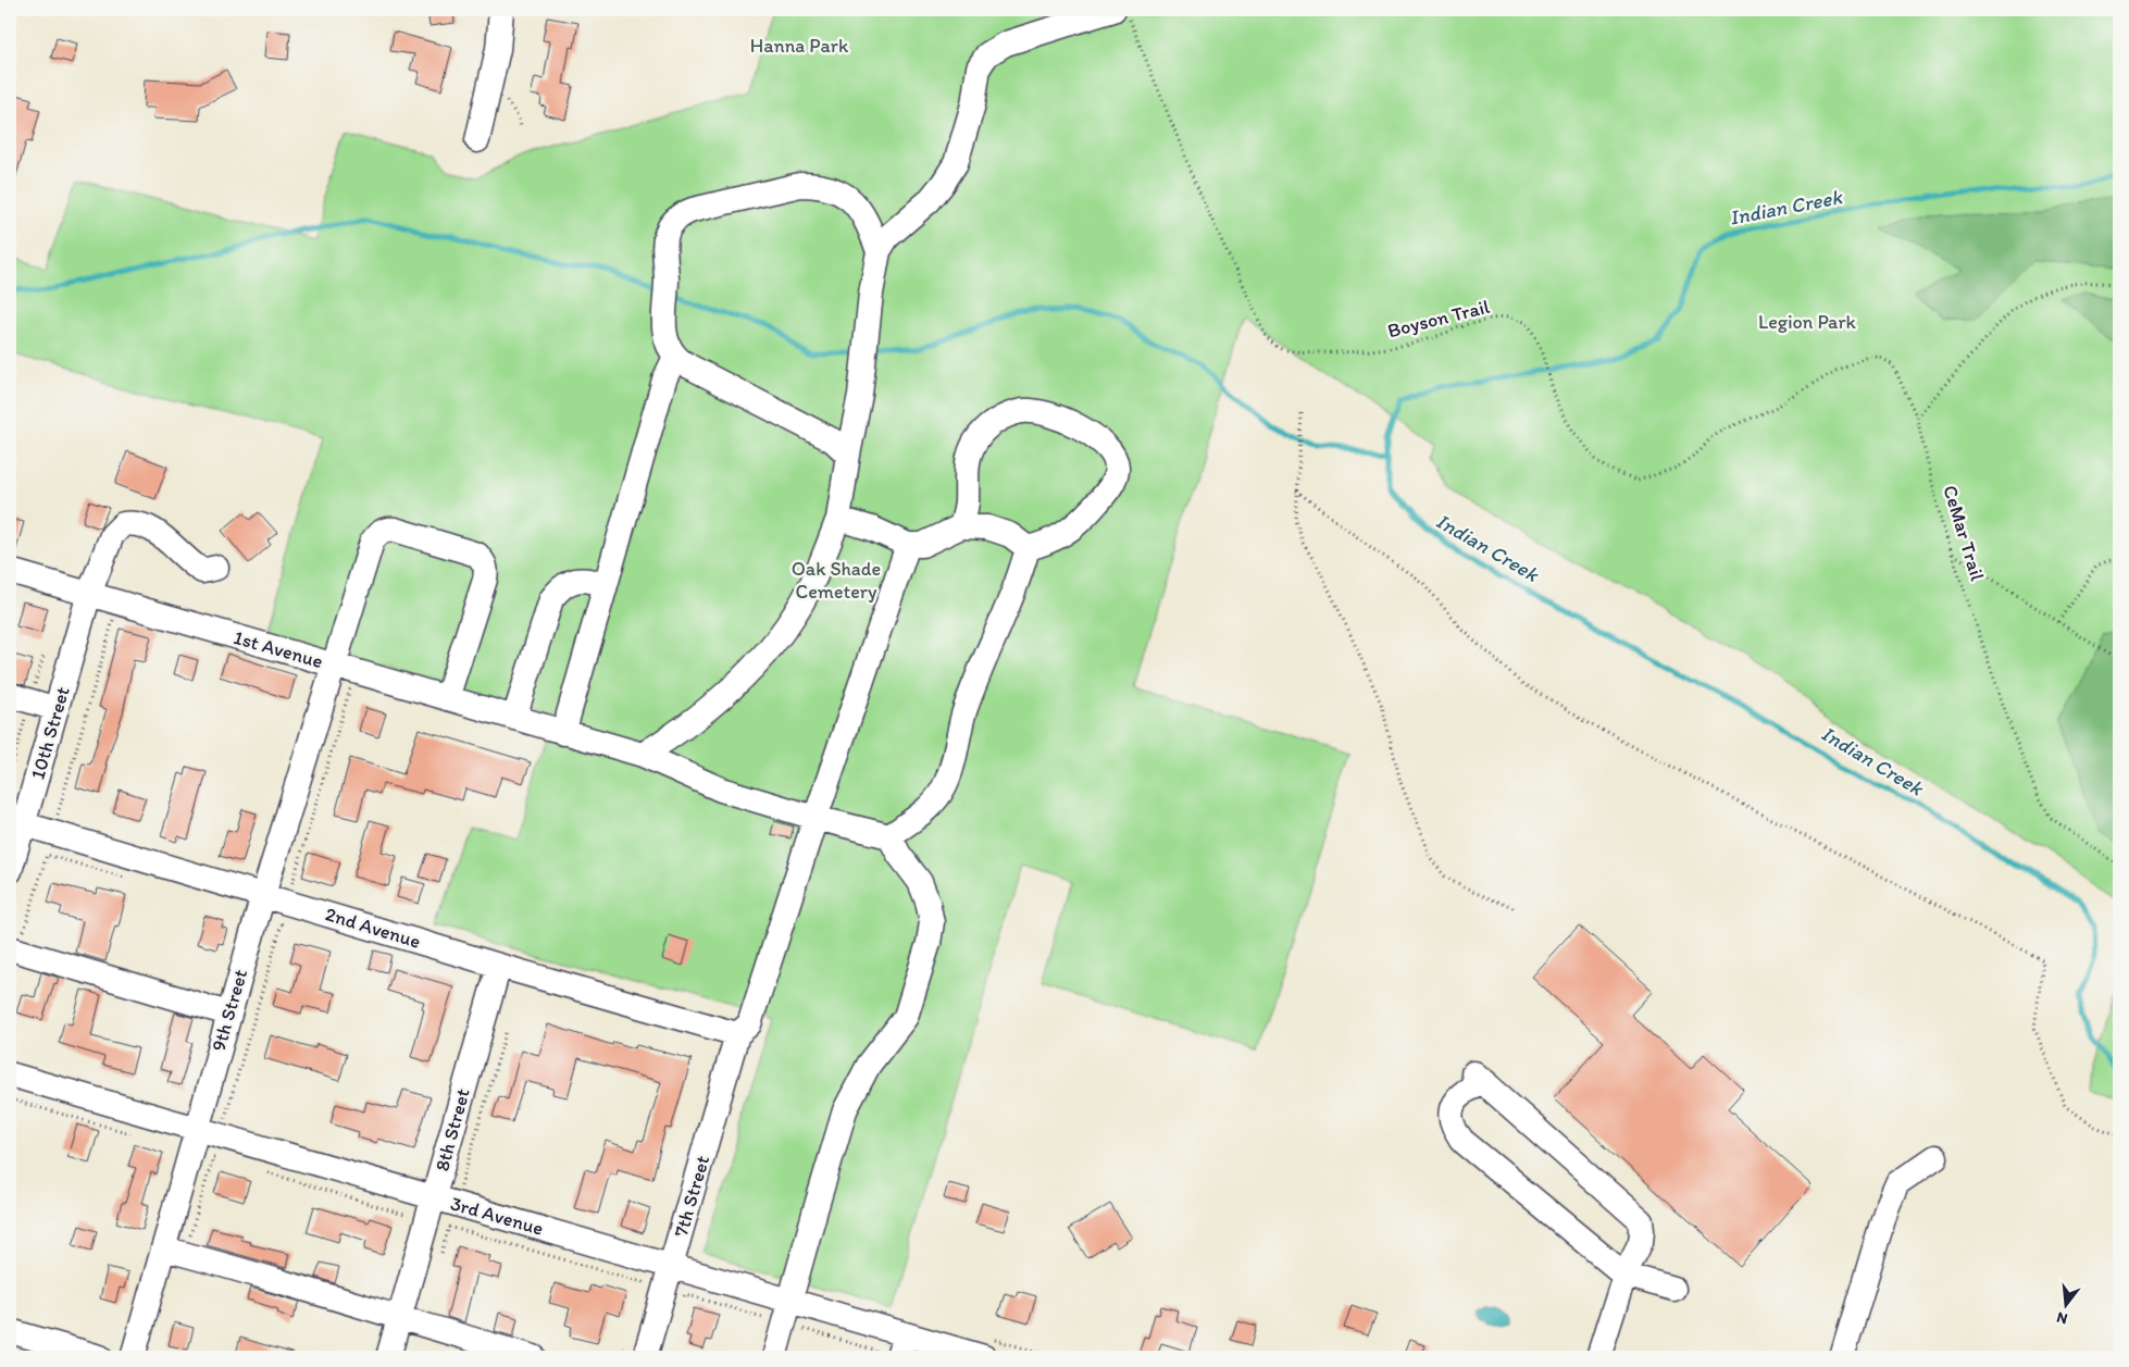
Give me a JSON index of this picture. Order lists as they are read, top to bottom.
{
  "streets": {
    "street": [
      "1st Avenue",
      "10th Street",
      "2nd Avenue",
      "9th Street",
      "8th Street",
      "7th Street",
      "3rd Avenue"
    ],
    "path": ["Boyson Trail", "CeMar Trail"]
  },
  "crossings": [
    ["Boyson Trail", "CeMar Trail"],
    ["1st Avenue", "10th Street"],
    ["1st Avenue", "9th Street"],
    ["10th Street", "2nd Avenue"],
    ["2nd Avenue", "9th Street"],
    ["2nd Avenue", "8th Street"],
    ["2nd Avenue", "7th Street"],
    ["9th Street", "3rd Avenue"],
    ["8th Street", "3rd Avenue"],
    ["7th Street", "3rd Avenue"]
  ],
  "water": ["Indian Creek"],
  "parks": ["Hanna Park", "Legion Park", "Oak Shade Cemetery"],
  "north": "bottom"
}
